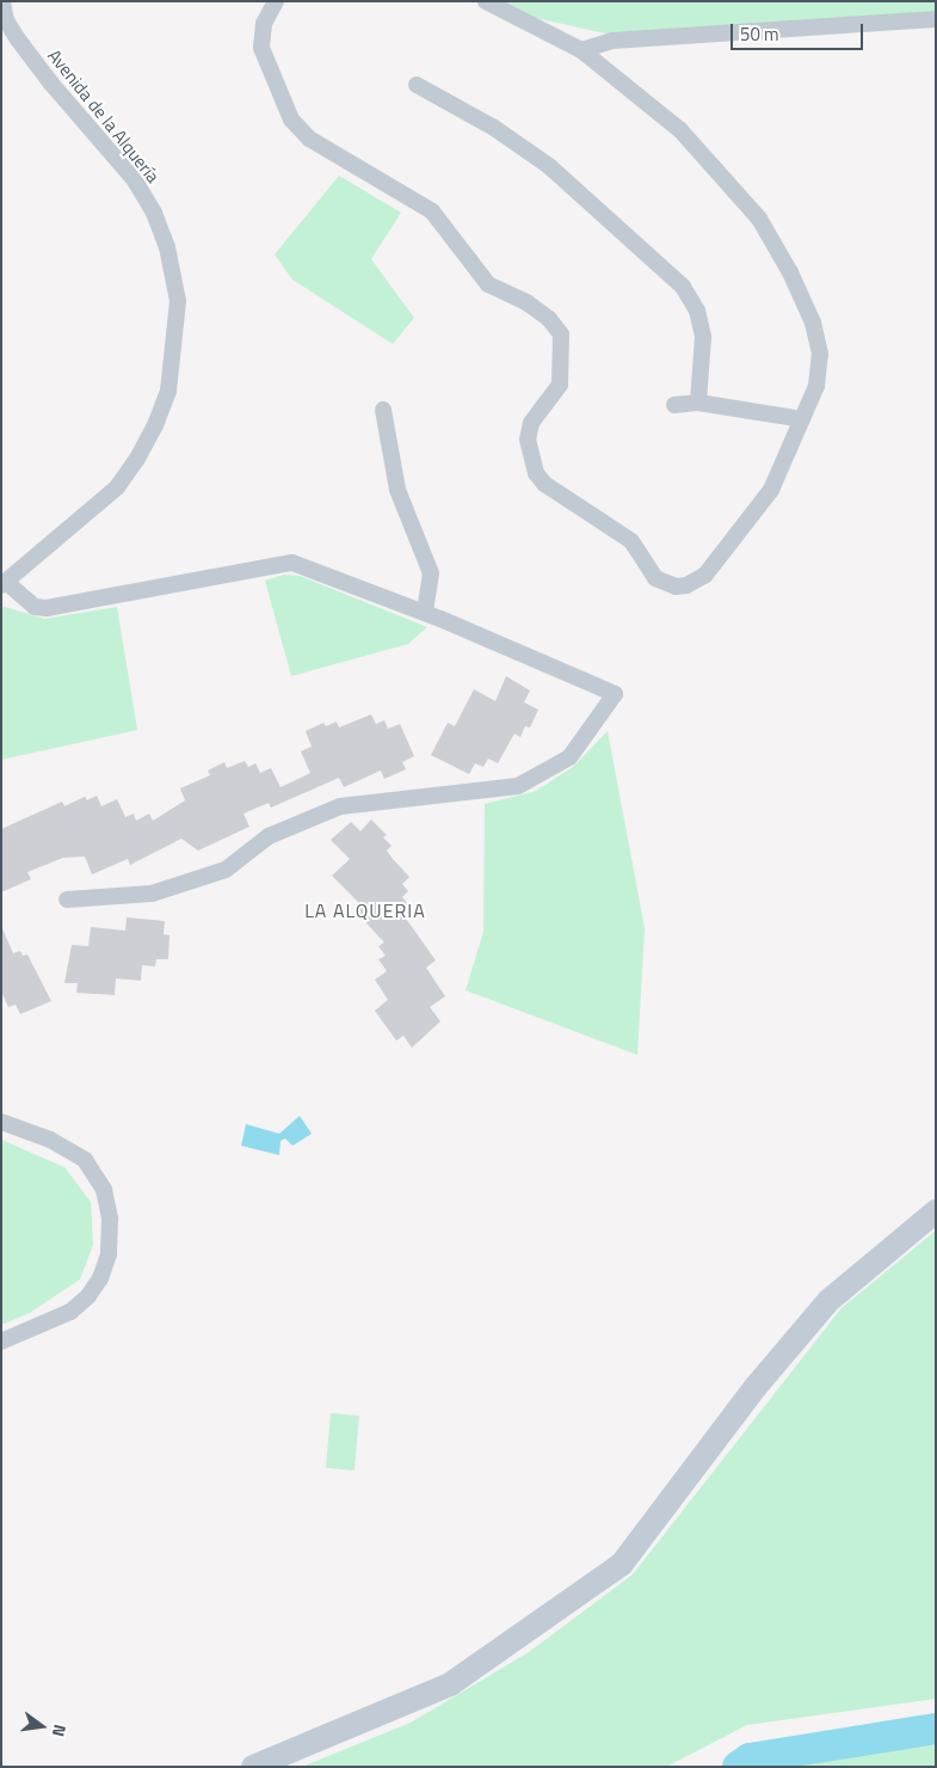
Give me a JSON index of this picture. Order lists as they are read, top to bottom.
{
  "streets": {
    "street": ["Avenida de la Alquería"]
  },
  "districts": ["LA ALQUERIA"],
  "scale_bar": "50 m",
  "north": "right"
}
